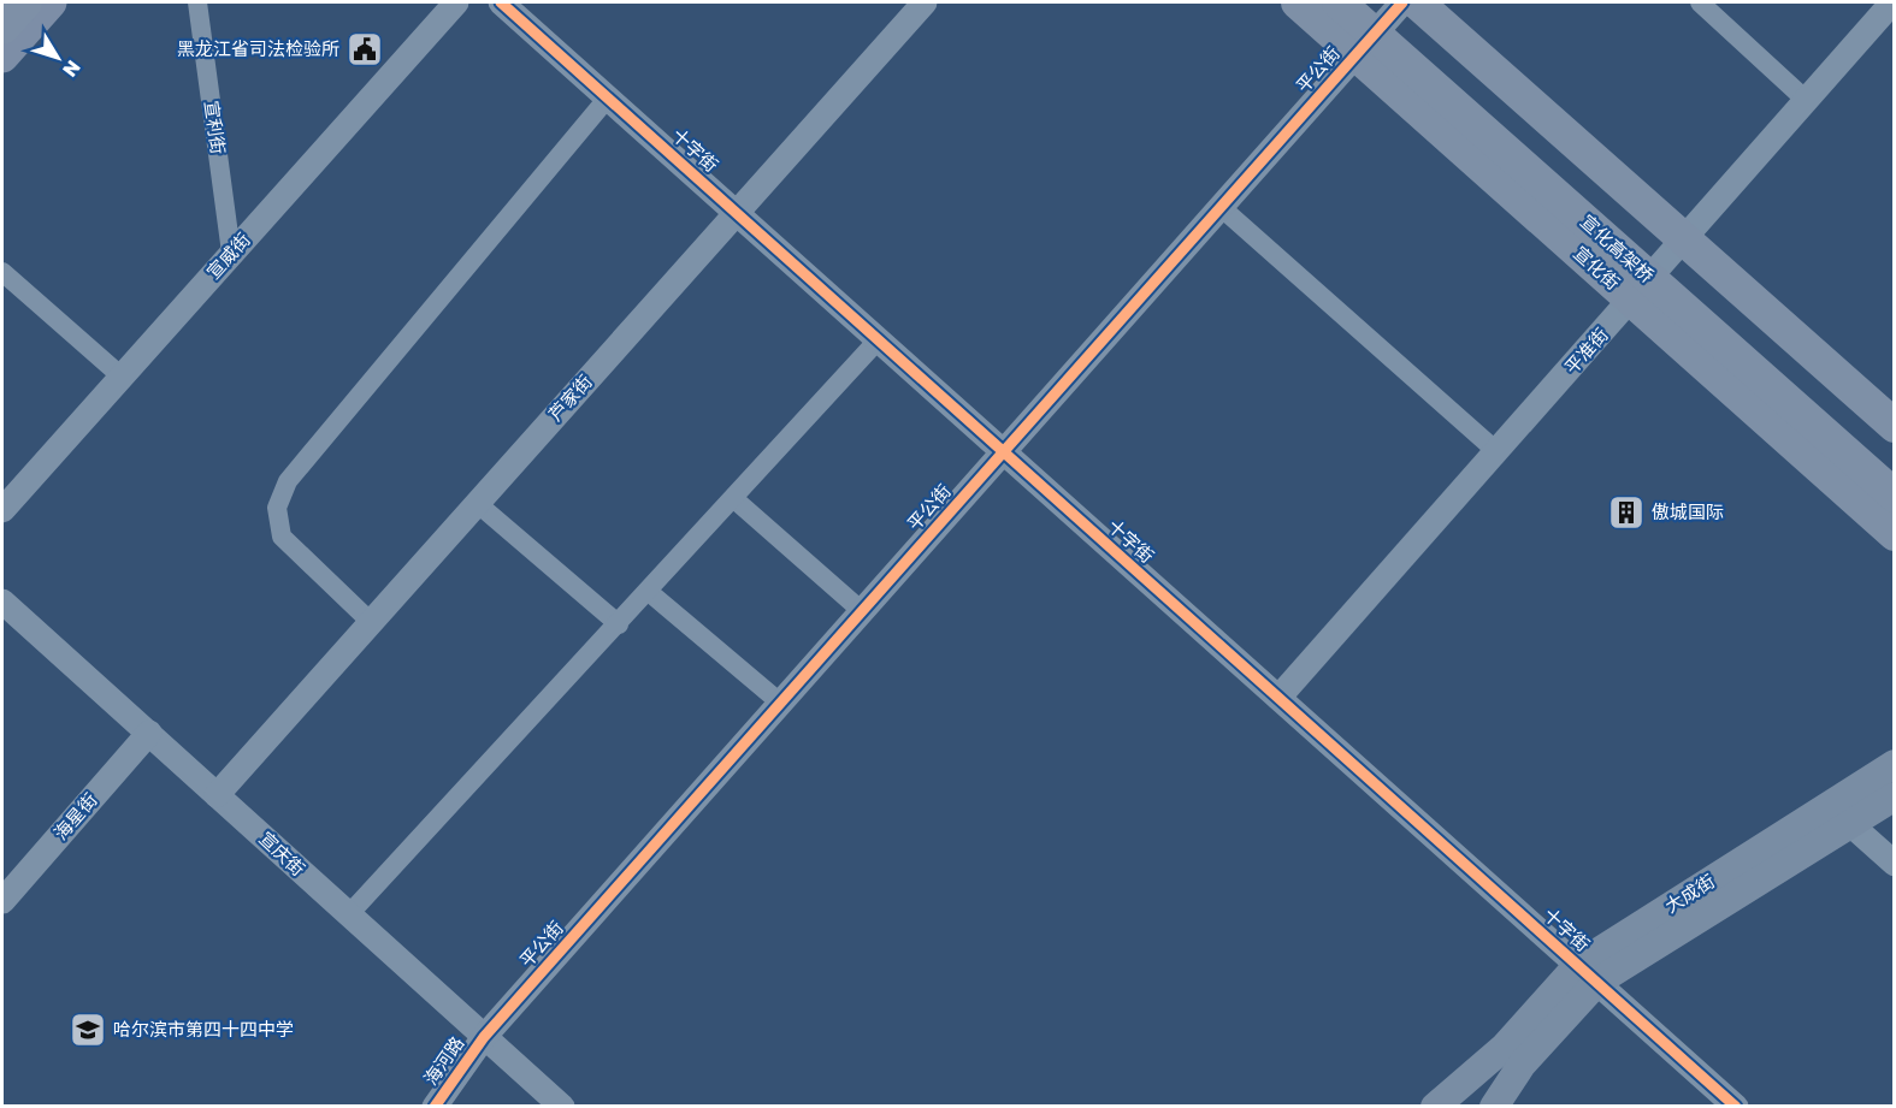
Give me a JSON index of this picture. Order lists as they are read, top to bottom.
{
  "streets": {
    "highway": ["宣化高架桥", "宣化街"],
    "main road": ["大成街"],
    "street": [
      "平公街",
      "宣利街",
      "十字街",
      "宣威街",
      "平准街",
      "芦家街",
      "海星街",
      "宣庆街",
      "海河路"
    ]
  },
  "crossings": [
    ["平公街", "十字街"],
    ["平公街", "宣化街"],
    ["平公街", "宣庆街"],
    ["平公街", "海河路"],
    ["宣利街", "宣威街"],
    ["十字街", "平准街"],
    ["十字街", "芦家街"],
    ["十字街", "大成街"],
    ["宣化街", "平准街"],
    ["芦家街", "宣庆街"],
    ["海星街", "宣庆街"],
    ["宣庆街", "海河路"]
  ],
  "places": {
    "public building": ["黑龙江省司法检验所"],
    "building": ["傲城国际"],
    "school or university": ["哈尔滨市第四十四中学"]
  },
  "north": "bottom right"
}
